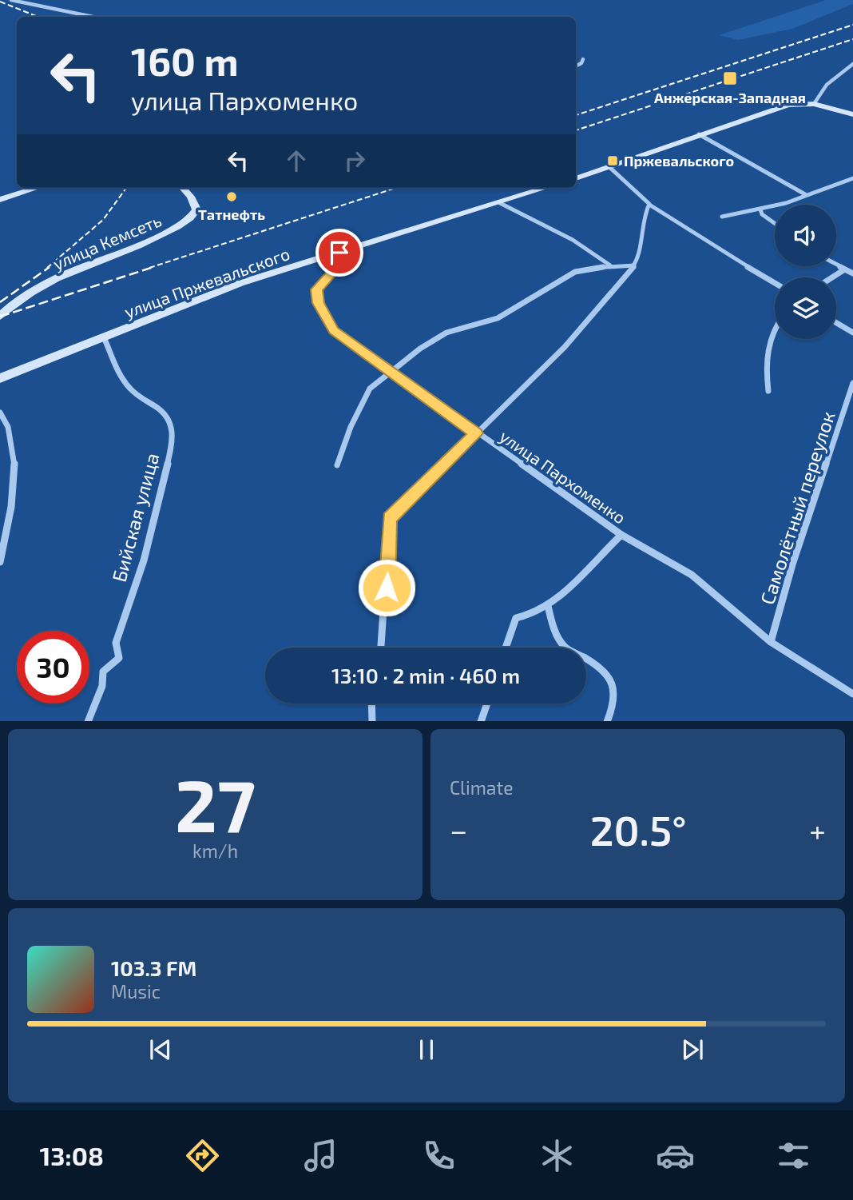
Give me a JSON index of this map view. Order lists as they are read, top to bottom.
{
  "streets": {
    "street": [
      "улица Кемсеть",
      "улица Пржевальского",
      "улица Пархоменко",
      "Самолётный переулок",
      "Бийская улица"
    ]
  },
  "crossings": [
    ["улица Пржевальского", "улица Пархоменко"],
    ["улица Пржевальского", "Бийская улица"],
    ["улица Пархоменко", "Самолётный переулок"]
  ],
  "places": {
    "transit": ["Анжерская-Западная", "Пржевальского"],
    "other": ["Татнефть"]
  },
  "page": {
    "turn": ["160 m", "улица Пархоменко"],
    "limit": "30",
    "trip": "13:10 · 2 min · 460 m",
    "tile": [
      ["27", "km/h"],
      "Climate"
    ],
    "heat": ["−", "20.5°", "+"],
    "song": ["103.3 FM", "Music"],
    "tabs": "13:08"
  }
}
